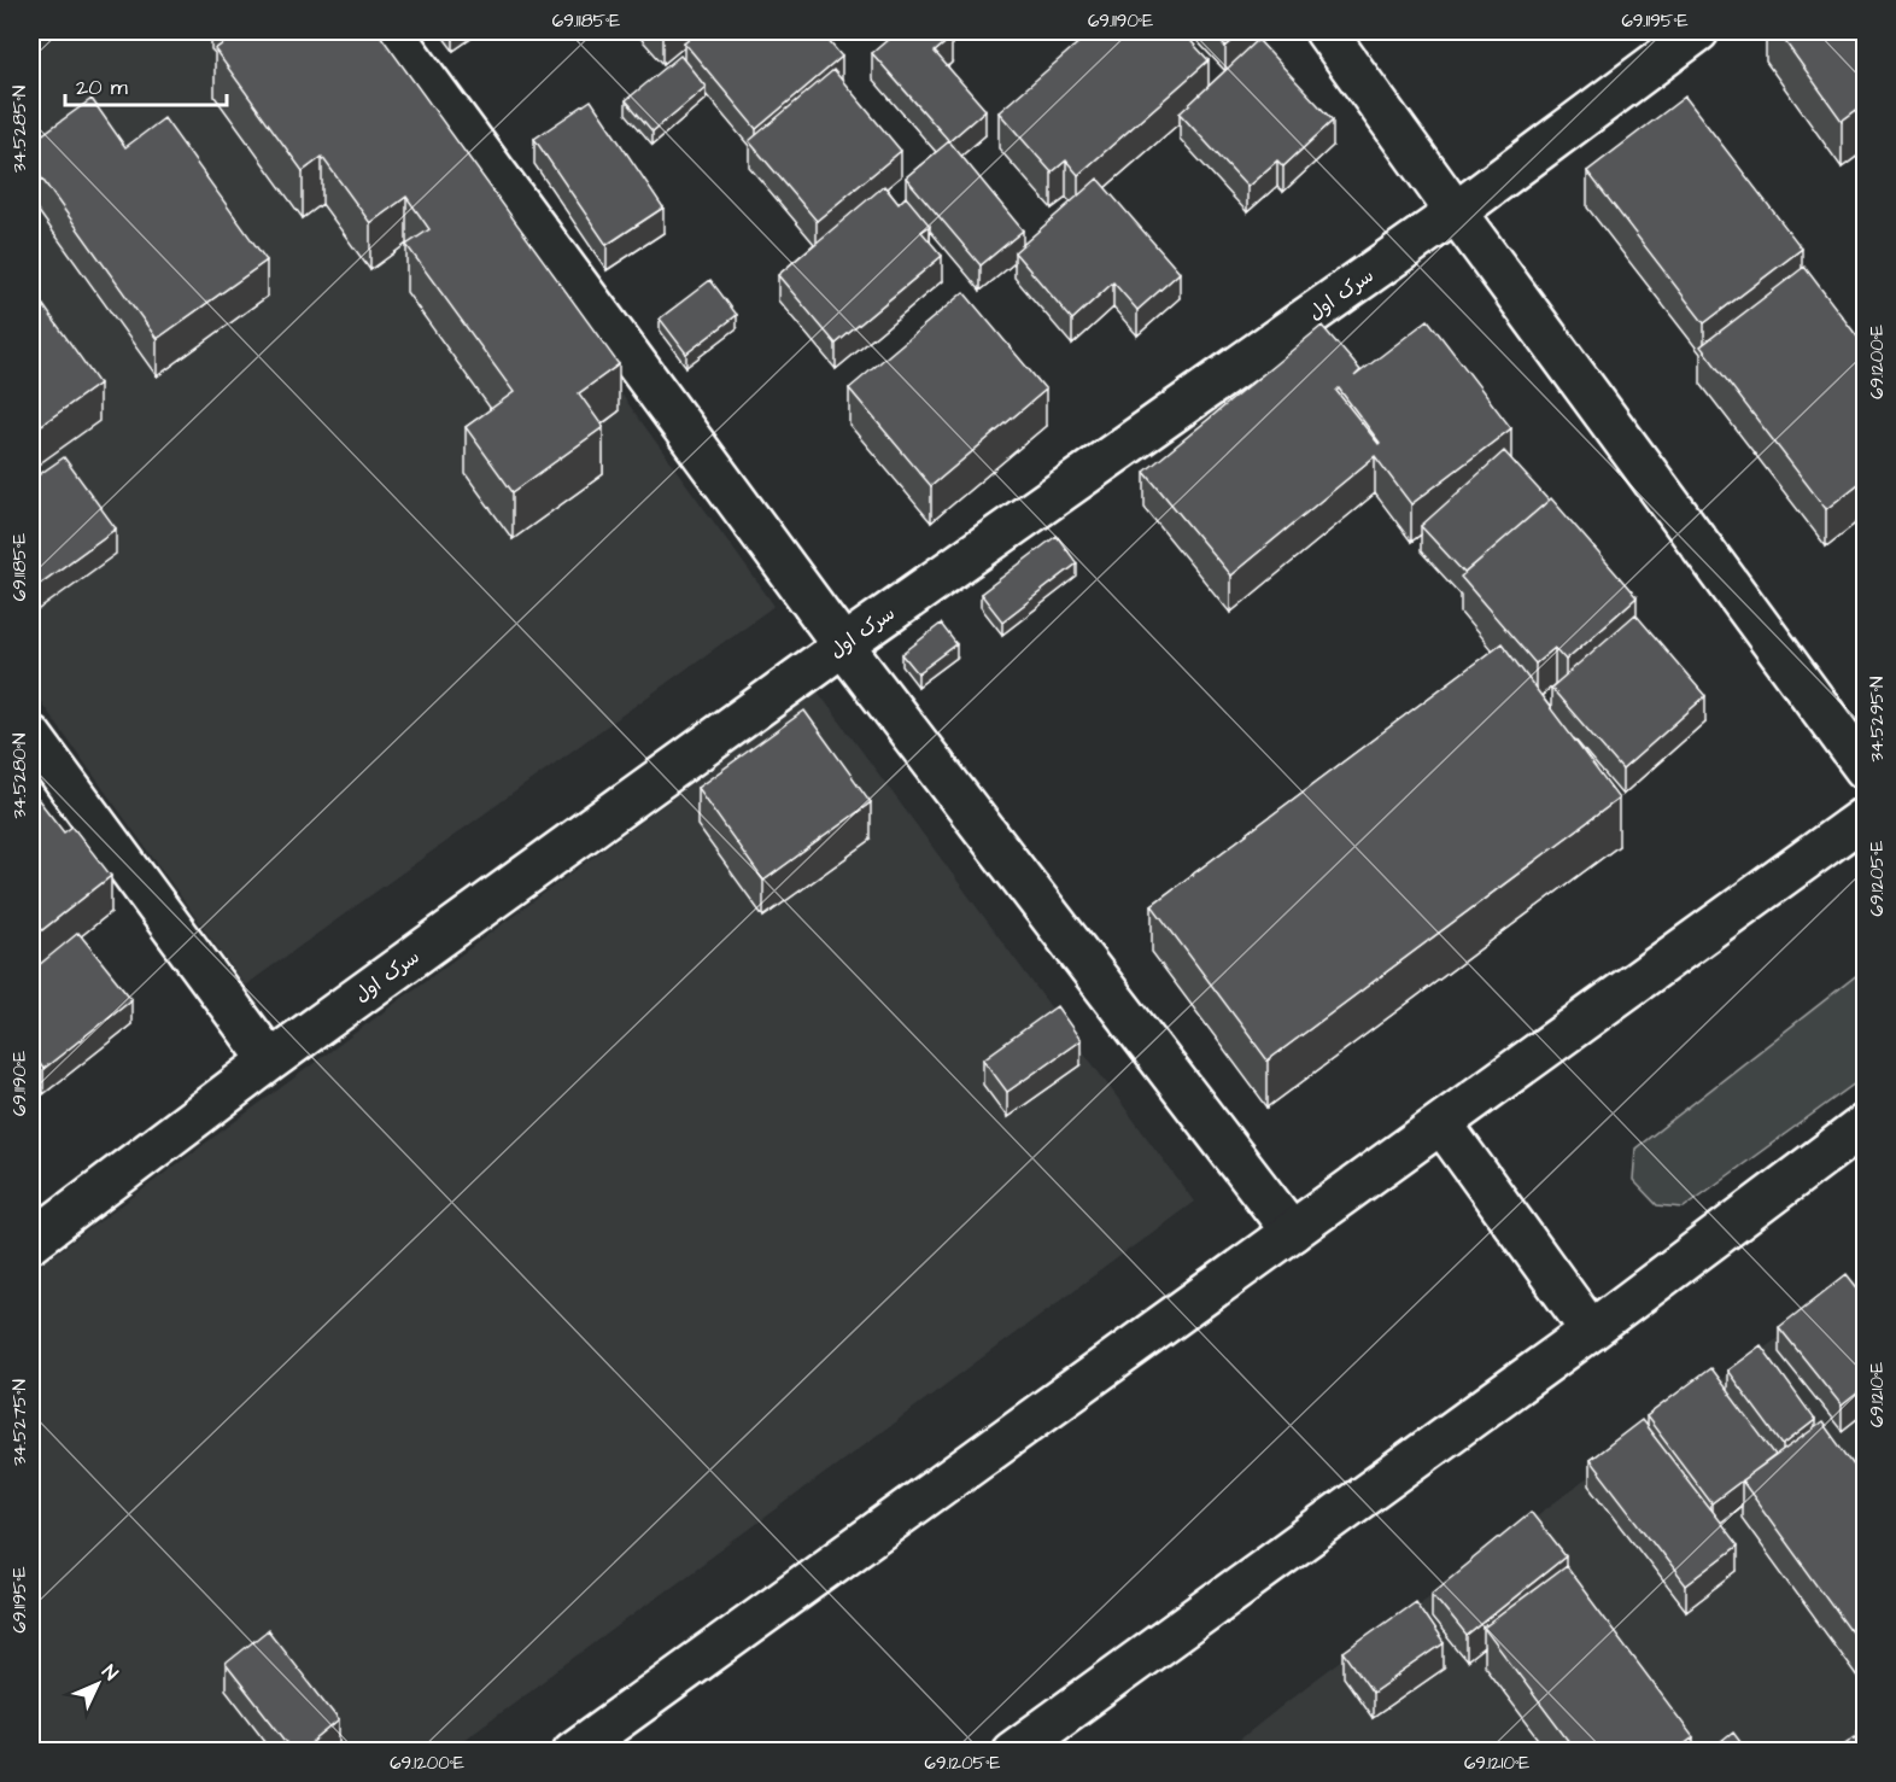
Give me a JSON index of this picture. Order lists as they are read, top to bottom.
{
  "streets": {
    "street": ["سرک‌ اول"]
  },
  "scale_bar": "20 m",
  "north": "top right",
  "coordinates": [
    "69.1185°E",
    "69.1190°E",
    "69.1195°E",
    "34.5285°N",
    "69.1200°E",
    "34.5295°N",
    "34.5280°N",
    "69.1205°E",
    "69.1210°E",
    "34.5275°N"
  ]
}
